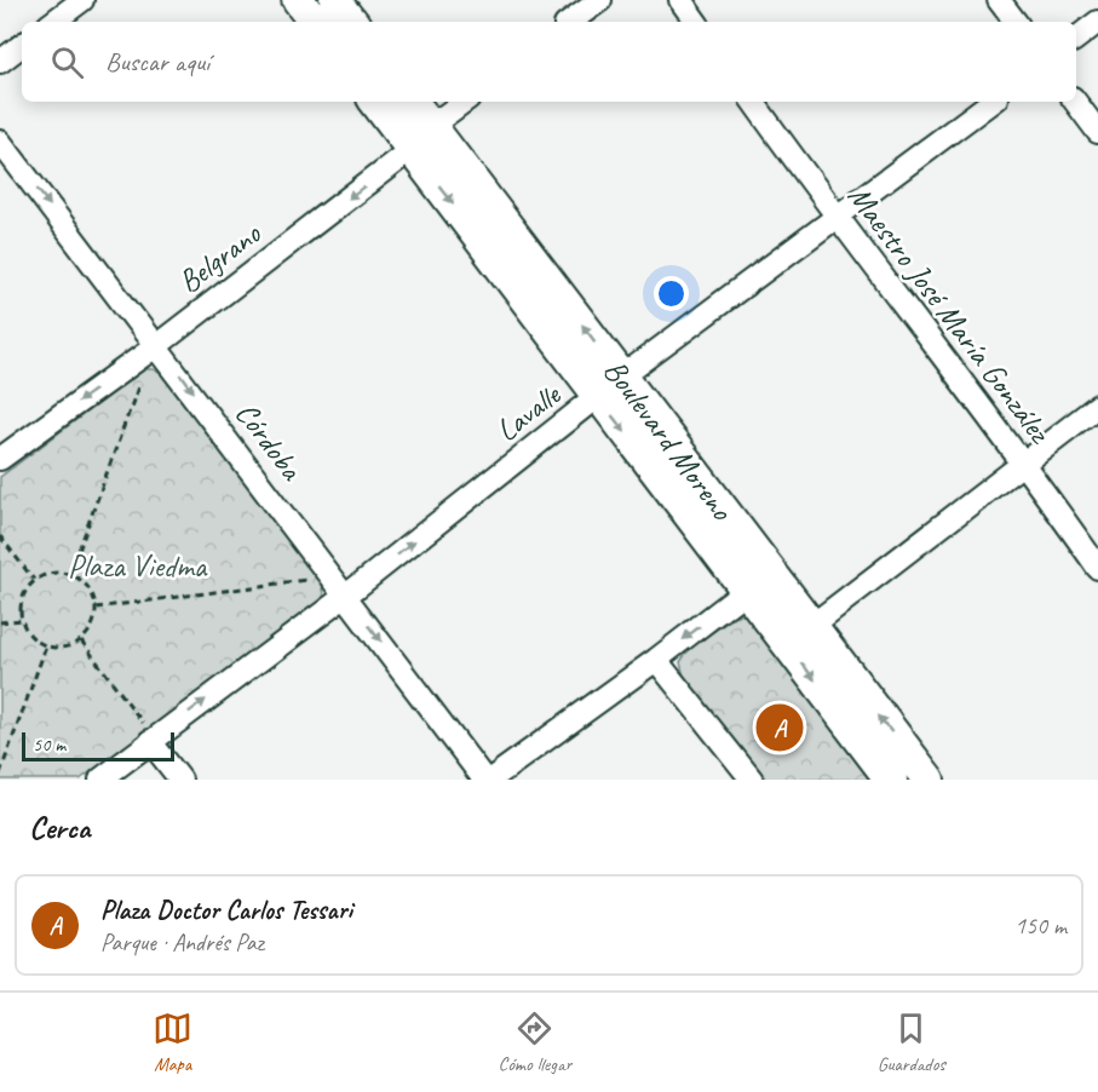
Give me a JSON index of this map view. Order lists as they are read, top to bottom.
{
  "streets": {
    "main road": ["Boulevard Moreno"],
    "street": [
      "Belgrano",
      "Maestro José María González",
      "Lavalle",
      "Córdoba"
    ]
  },
  "crossings": [
    ["Belgrano", "Boulevard Moreno"],
    ["Belgrano", "Córdoba"],
    ["Maestro José María González", "Lavalle"],
    ["Lavalle", "Boulevard Moreno"],
    ["Lavalle", "Córdoba"]
  ],
  "one_way": ["Belgrano", "Lavalle", "Córdoba"],
  "parks": ["Plaza Viedma"],
  "scale_bar": "50 m",
  "page": {
    "search": "Buscar aquí",
    "pins": "A",
    "scale": "50 m",
    "heading": "Cerca",
    "list": [
      {
        "mark": "A",
        "name": "Plaza Doctor Carlos Tessari",
        "note": "Parque · Andrés Paz",
        "value": "150 m"
      }
    ],
    "nav": ["Mapa", "Cómo llegar", "Guardados"]
  }
}
